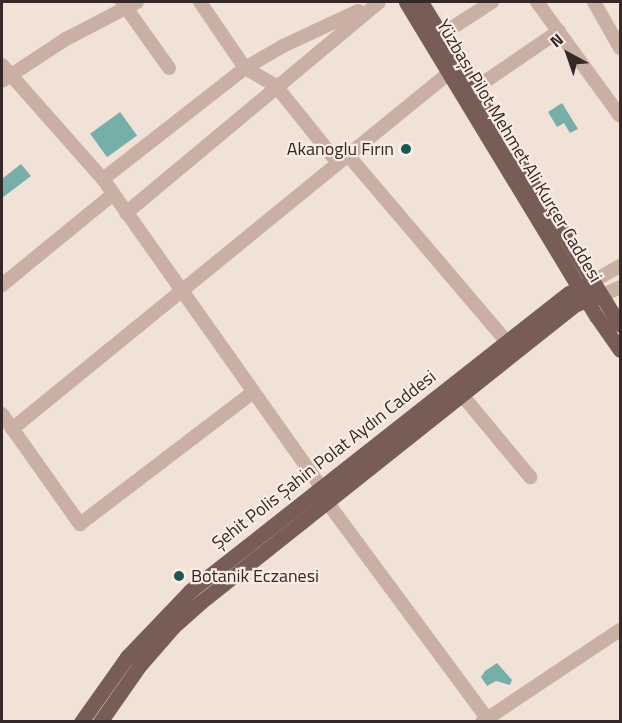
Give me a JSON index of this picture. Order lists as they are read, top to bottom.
{
  "streets": {
    "main road": ["Yüzbaşı Pilot Mehmet Ali Kurçer Caddesi", "Şehit Polis Şahin Polat Aydın Caddesi"]
  },
  "crossings": [
    ["Yüzbaşı Pilot Mehmet Ali Kurçer Caddesi", "Şehit Polis Şahin Polat Aydın Caddesi"]
  ],
  "places": ["Akanoglu Fırın", "Botanik Eczanesi"],
  "north": "top left"
}
